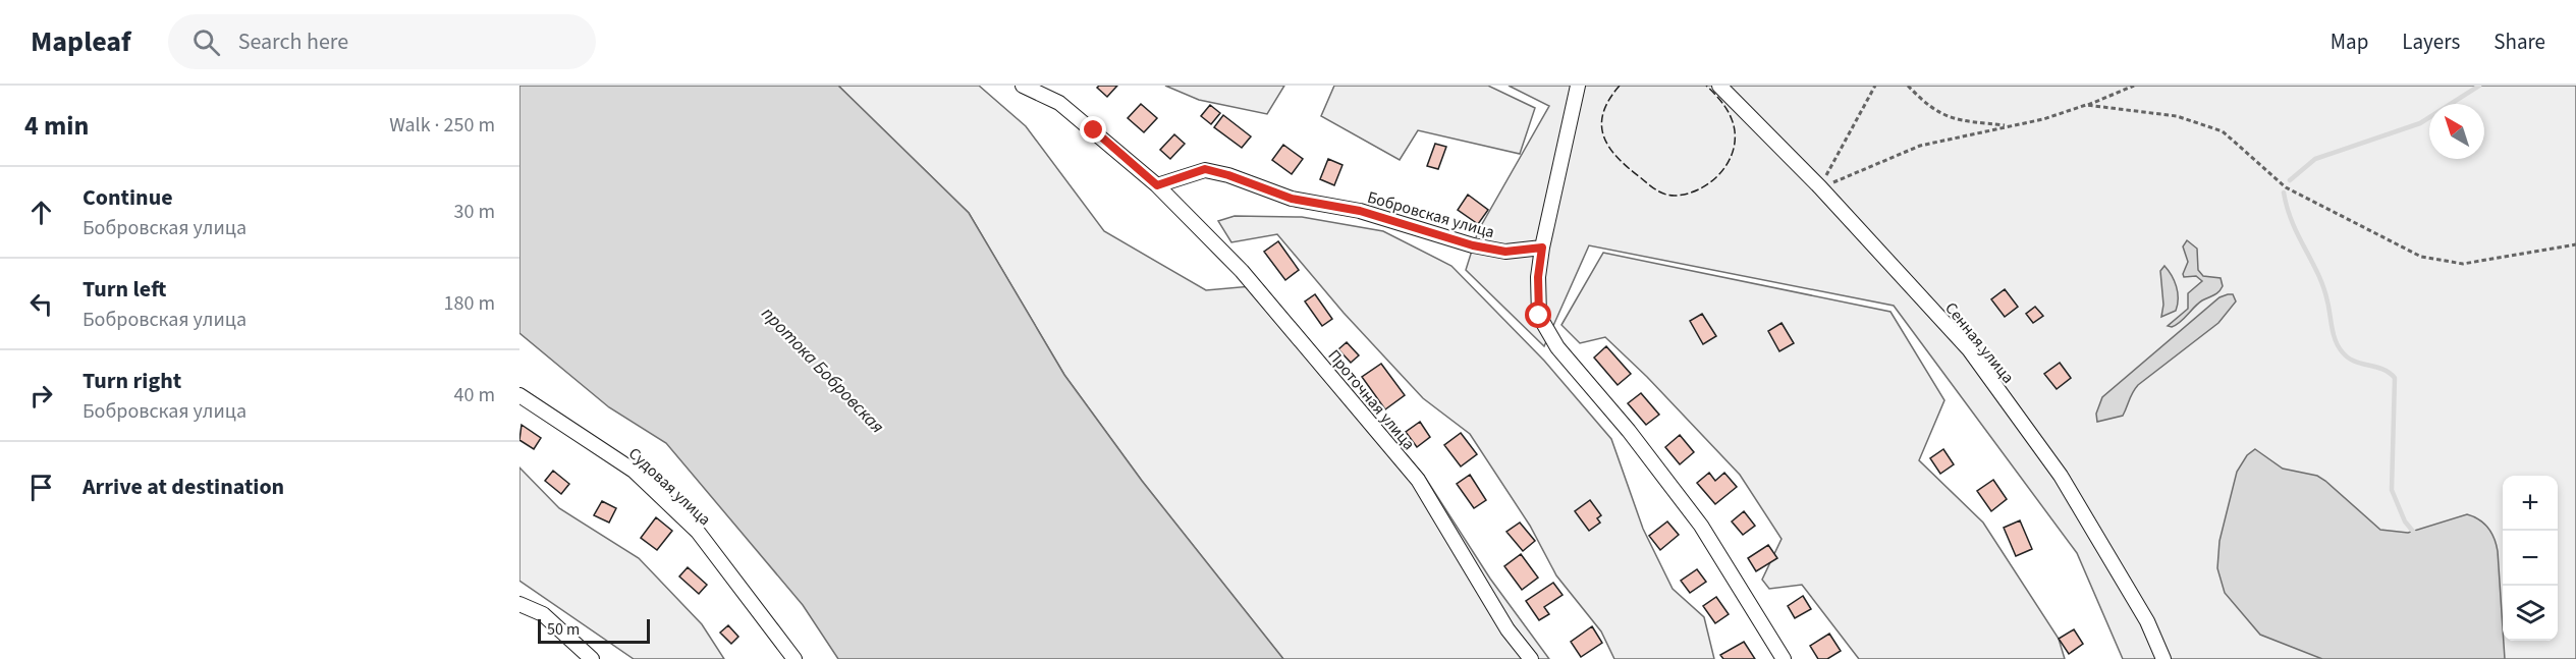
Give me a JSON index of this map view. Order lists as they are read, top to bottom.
{
  "streets": {
    "street": [
      "Бобровская улица",
      "Сенная улица",
      "Проточная улица",
      "Судовая улица"
    ]
  },
  "crossings": [
    ["Бобровская улица", "Проточная улица"]
  ],
  "water": ["протока Бобровская"],
  "scale_bar": "50 m",
  "north": "top left",
  "page": {
    "header": "Mapleaf",
    "search": "Search here",
    "nav": ["Map", "Layers", "Share"],
    "heading": ["4 min", "Walk · 250 m"],
    "list": [
      ["Continue", "Бобровская улица", "30 m"],
      ["Turn left", "Бобровская улица", "180 m"],
      ["Turn right", "Бобровская улица", "40 m"],
      "Arrive at destination"
    ],
    "map_buttons": ["+", "−"],
    "scale": "50 m"
  }
}
